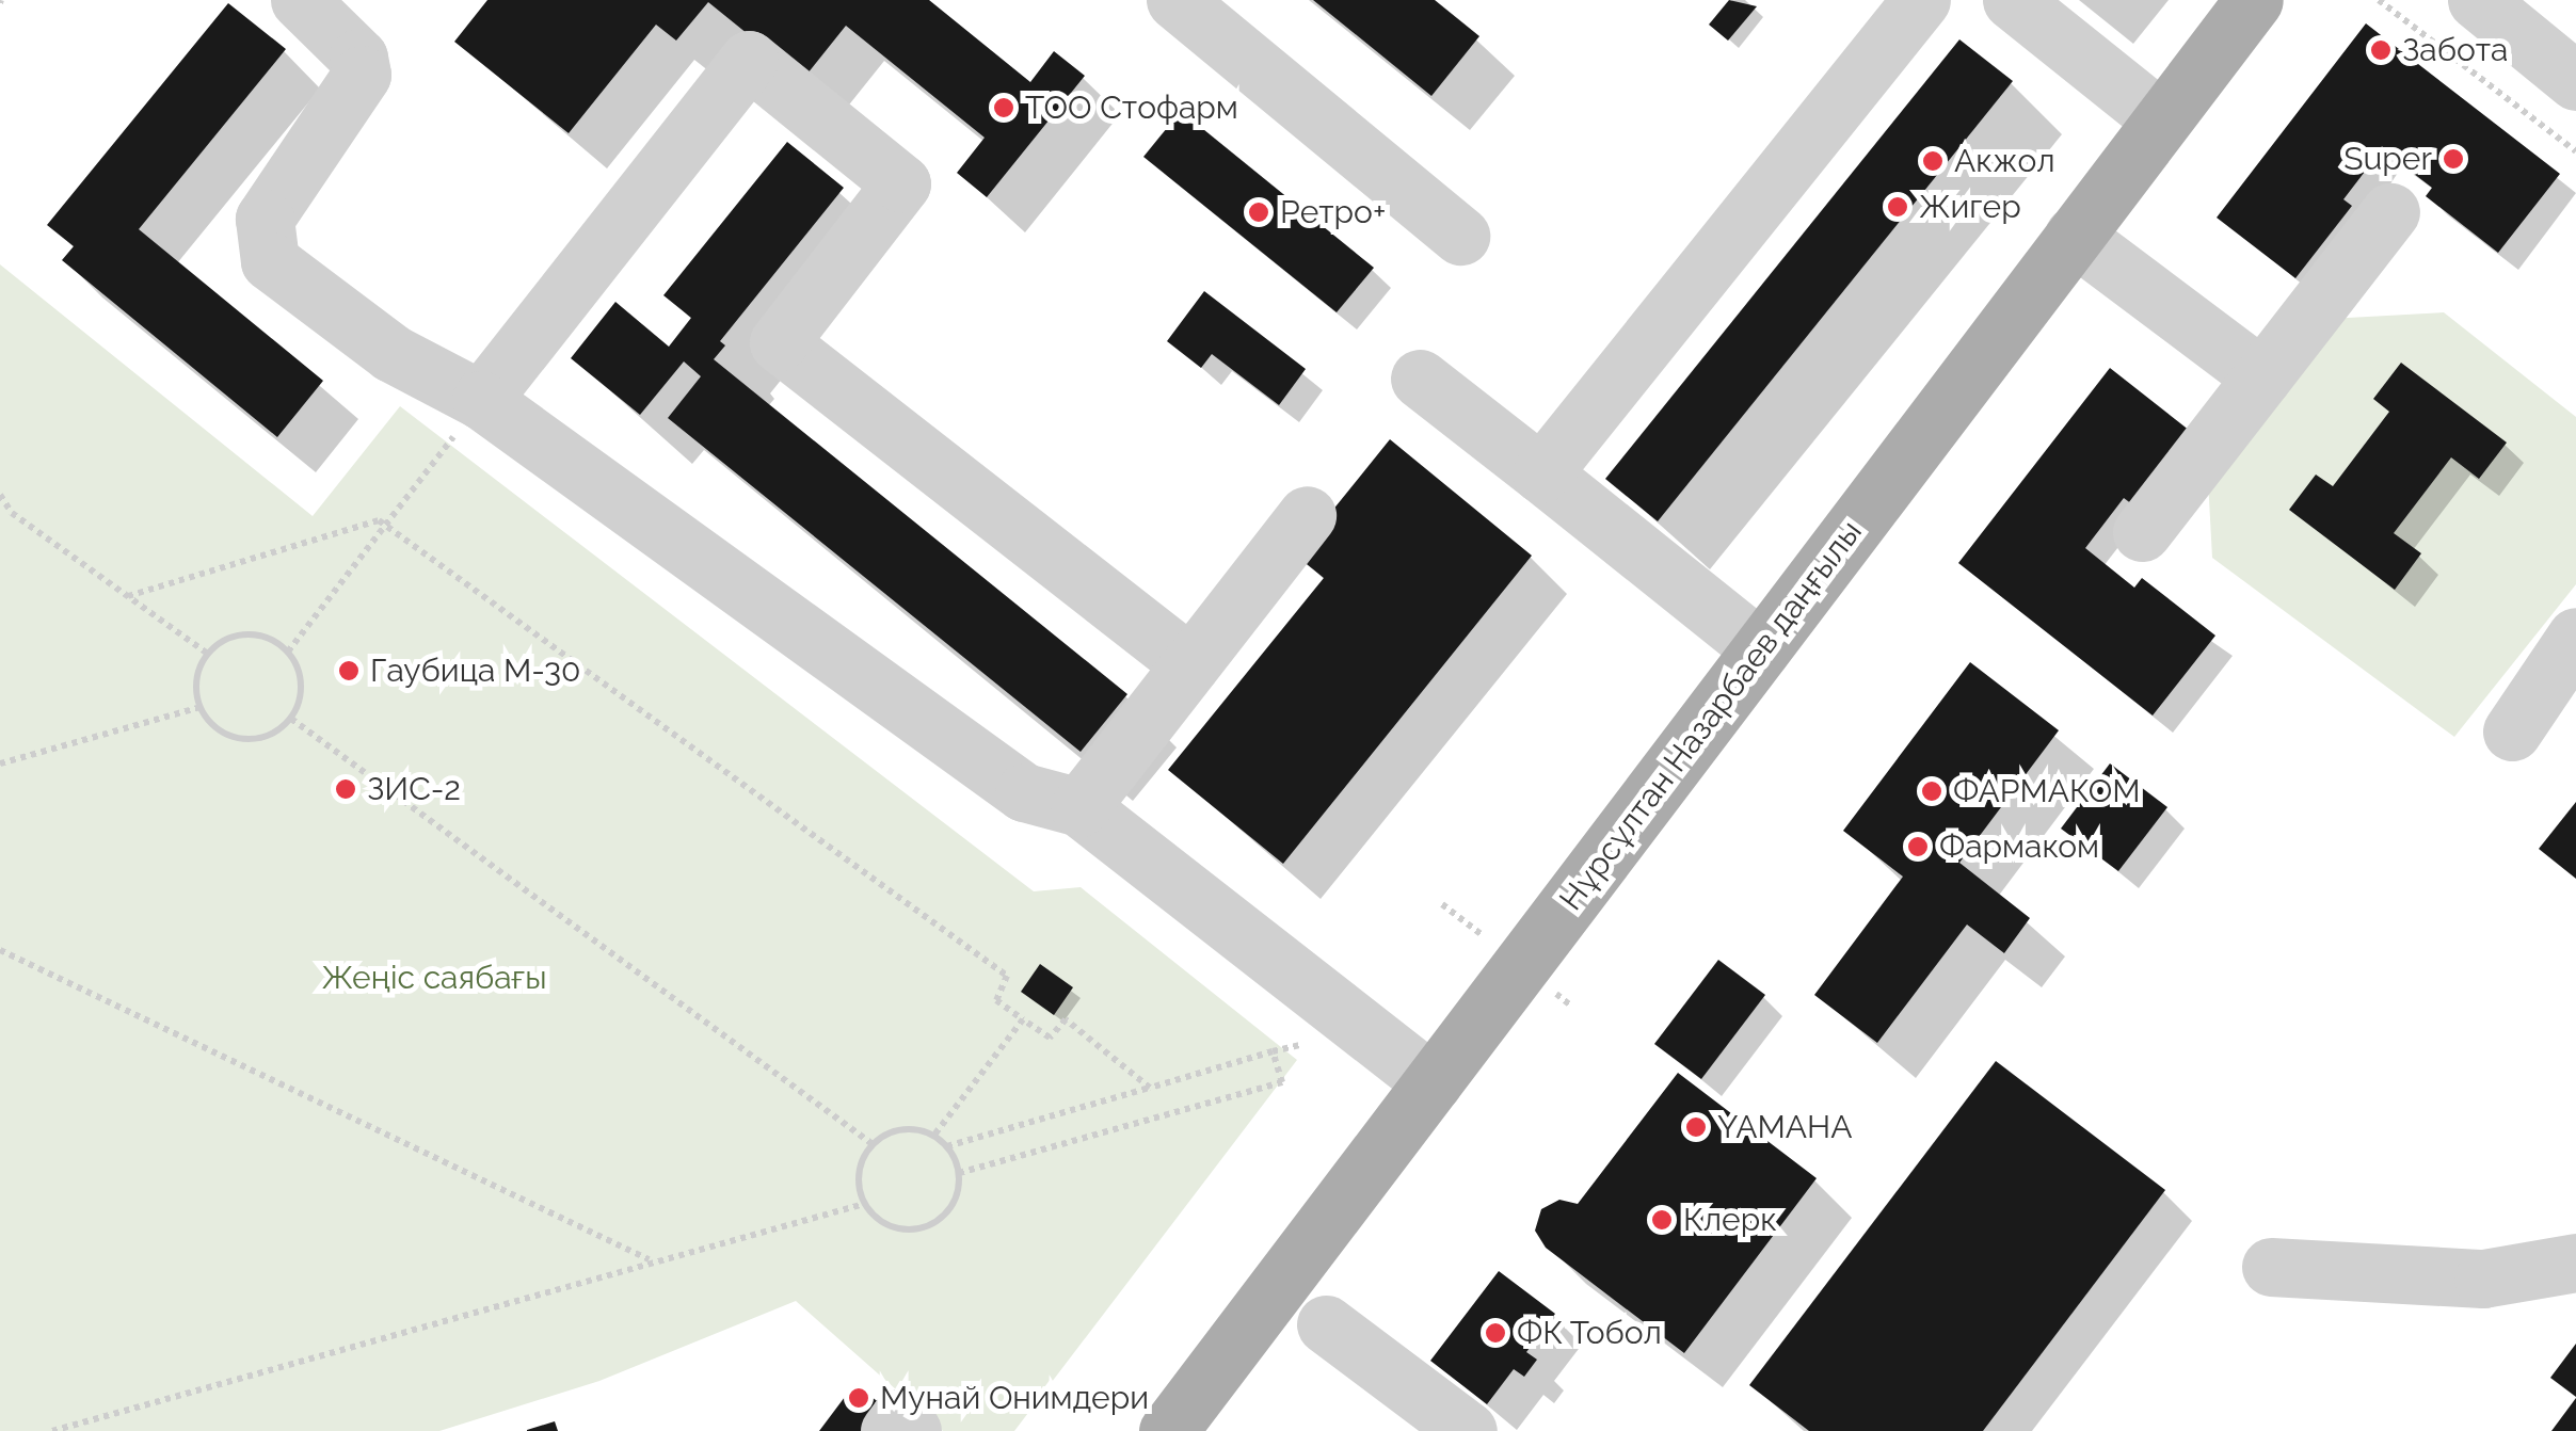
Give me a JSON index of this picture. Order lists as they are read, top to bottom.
{
  "streets": {
    "main road": ["Нұрсұлтан Назарбаев даңғылы"]
  },
  "parks": ["Жеңіс саябағы"],
  "places": [
    "Забота",
    "ТОО Стофарм",
    "Super",
    "Акжол",
    "Жигер",
    "Ретро+",
    "Гаубица М-30",
    "ЗИС-2",
    "ФАРМАКОМ",
    "Фармаком",
    "YAMAHA",
    "Клерк",
    "ФК Тобол",
    "Мунай Онимдери"
  ]
}
